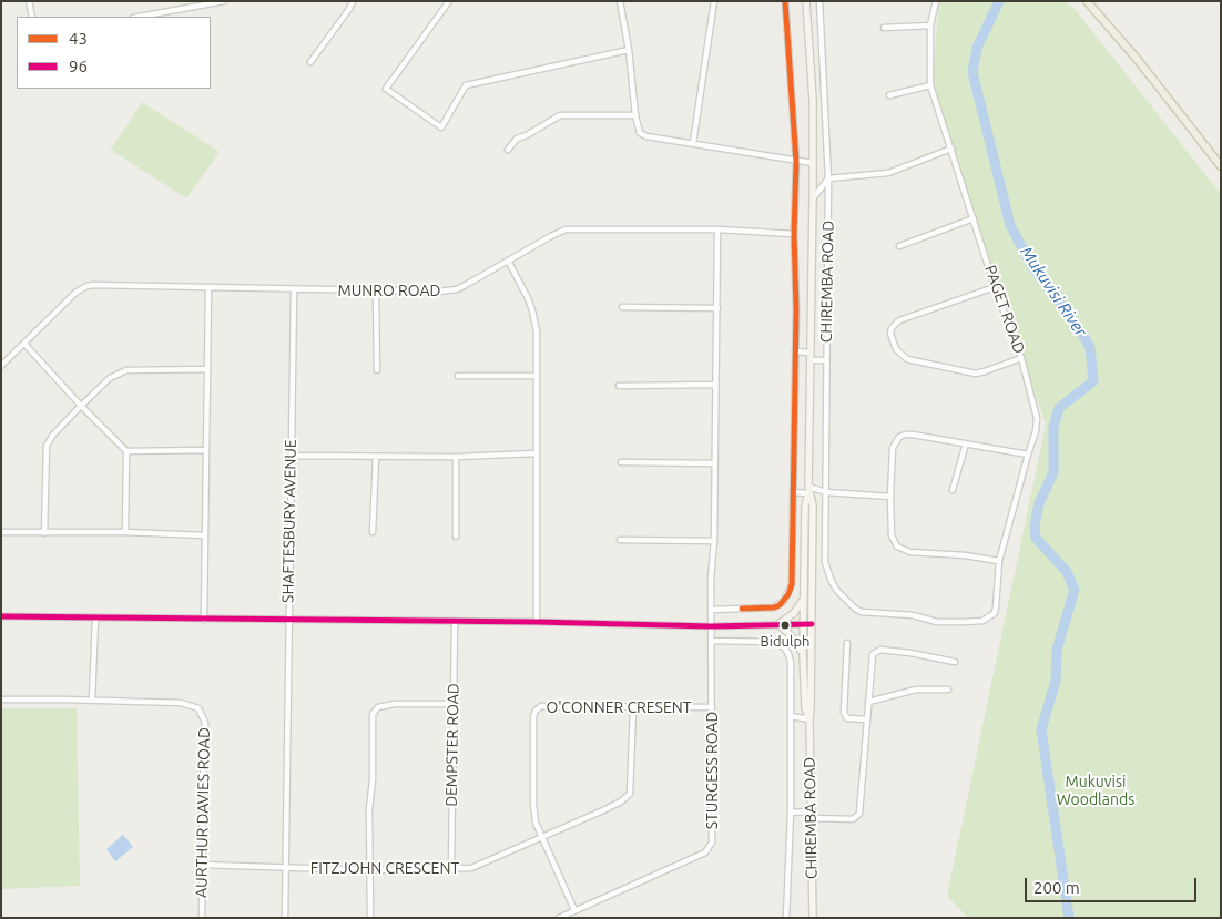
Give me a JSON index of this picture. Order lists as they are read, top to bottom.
{
  "streets": {
    "main road": ["CHIREMBA ROAD"],
    "street": [
      "MUNRO ROAD",
      "PAGET ROAD",
      "SHAFTESBURY AVENUE",
      "O'CONNER CRESENT",
      "DEMPSTER ROAD",
      "STURGESS ROAD",
      "AURTHUR DAVIES ROAD",
      "FITZJOHN CRESCENT"
    ]
  },
  "crossings": [
    ["CHIREMBA ROAD", "PAGET ROAD"],
    ["MUNRO ROAD", "SHAFTESBURY AVENUE"],
    ["MUNRO ROAD", "STURGESS ROAD"],
    ["SHAFTESBURY AVENUE", "FITZJOHN CRESCENT"],
    ["O'CONNER CRESENT", "STURGESS ROAD"],
    ["O'CONNER CRESENT", "FITZJOHN CRESCENT"],
    ["DEMPSTER ROAD", "FITZJOHN CRESCENT"],
    ["AURTHUR DAVIES ROAD", "FITZJOHN CRESCENT"]
  ],
  "water": ["Mukuvisi River"],
  "parks": ["Mukuvisi Woodlands"],
  "places": ["Bidulph"],
  "lines": ["transit line 43", "transit line 96"],
  "legend": ["43", "96"],
  "scale_bar": "200 m"
}
